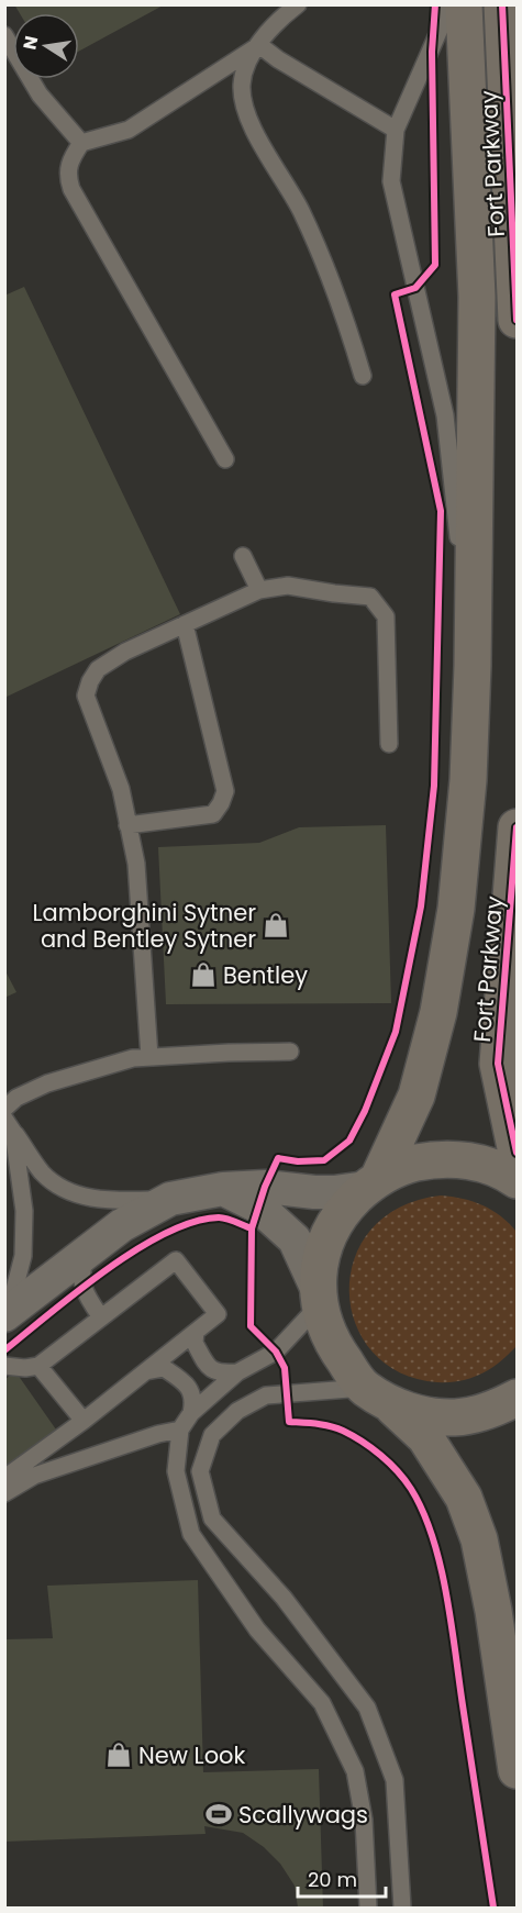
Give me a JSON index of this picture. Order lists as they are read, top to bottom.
{
  "streets": {
    "main road": ["Fort Parkway"]
  },
  "places": {
    "shop": ["Lamborghini Sytner and Bentley Sytner", "Bentley", "New Look"],
    "sports": ["Scallywags"]
  },
  "scale_bar": "20 m",
  "north": "left"
}
